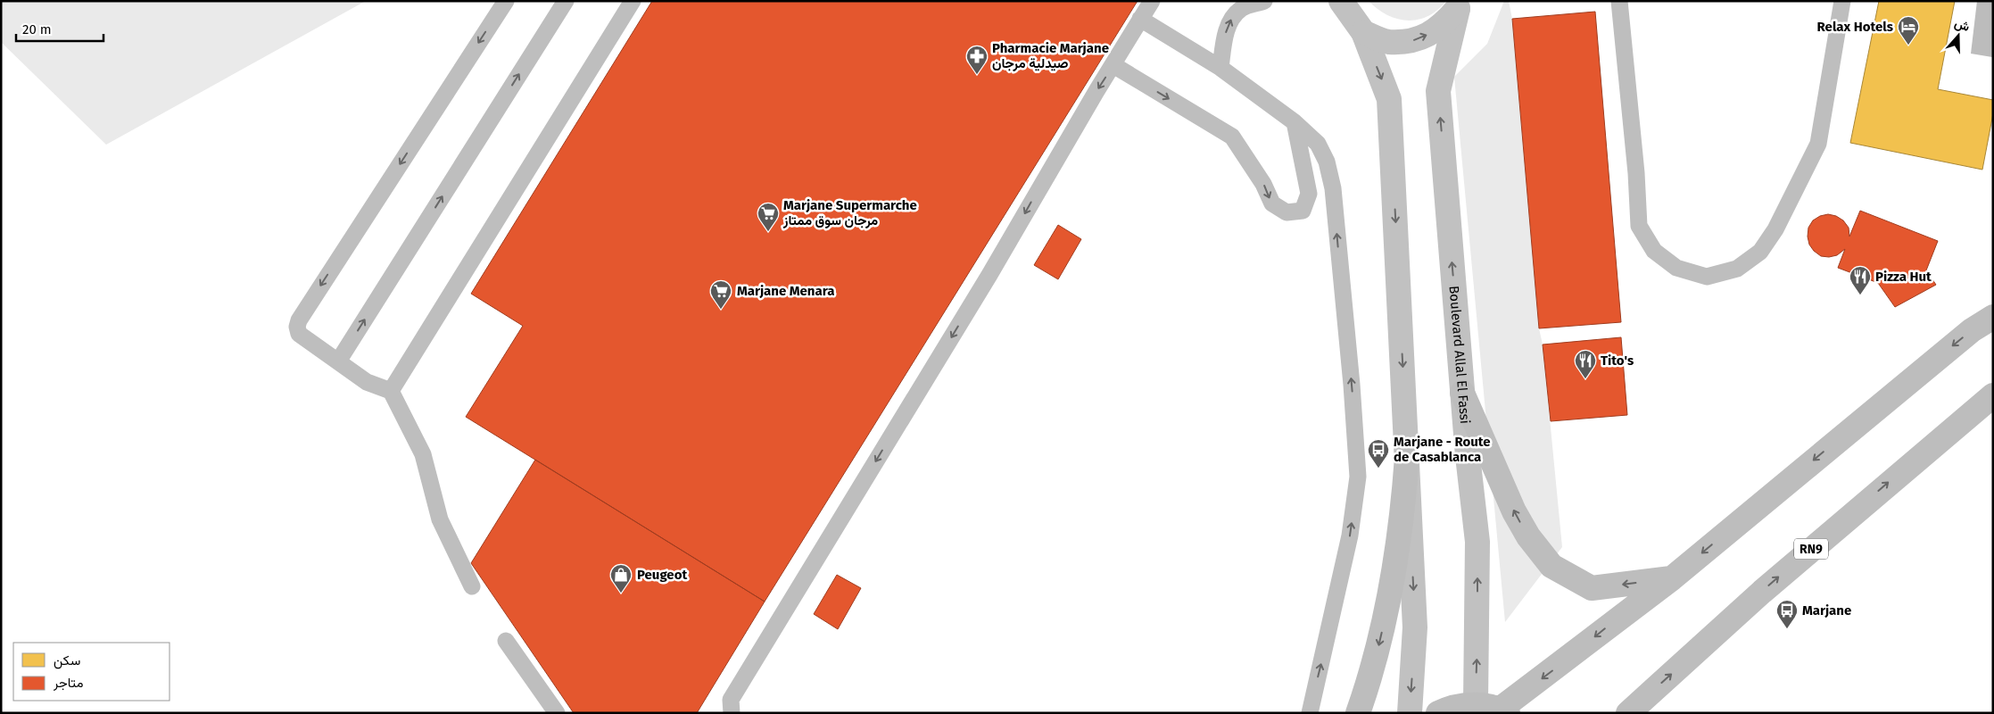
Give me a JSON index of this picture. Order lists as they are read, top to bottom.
{
  "streets": {
    "main road": ["Boulevard Allal El Fassi", "RN9"]
  },
  "places": {
    "hotel": ["Relax Hotels"],
    "pharmacy": ["Pharmacie Marjane صيدلية مرجان"],
    "supermarket": ["Marjane Supermarche مرجان سوق ممتاز", "Marjane Menara"],
    "restaurant": ["Pizza Hut", "Tito's"],
    "bus stop": ["Marjane - Route de Casablanca", "Marjane"],
    "shop": ["Peugeot"]
  },
  "legend": ["سكن", "متاجر"],
  "scale_bar": "20 m",
  "north": "top"
}
